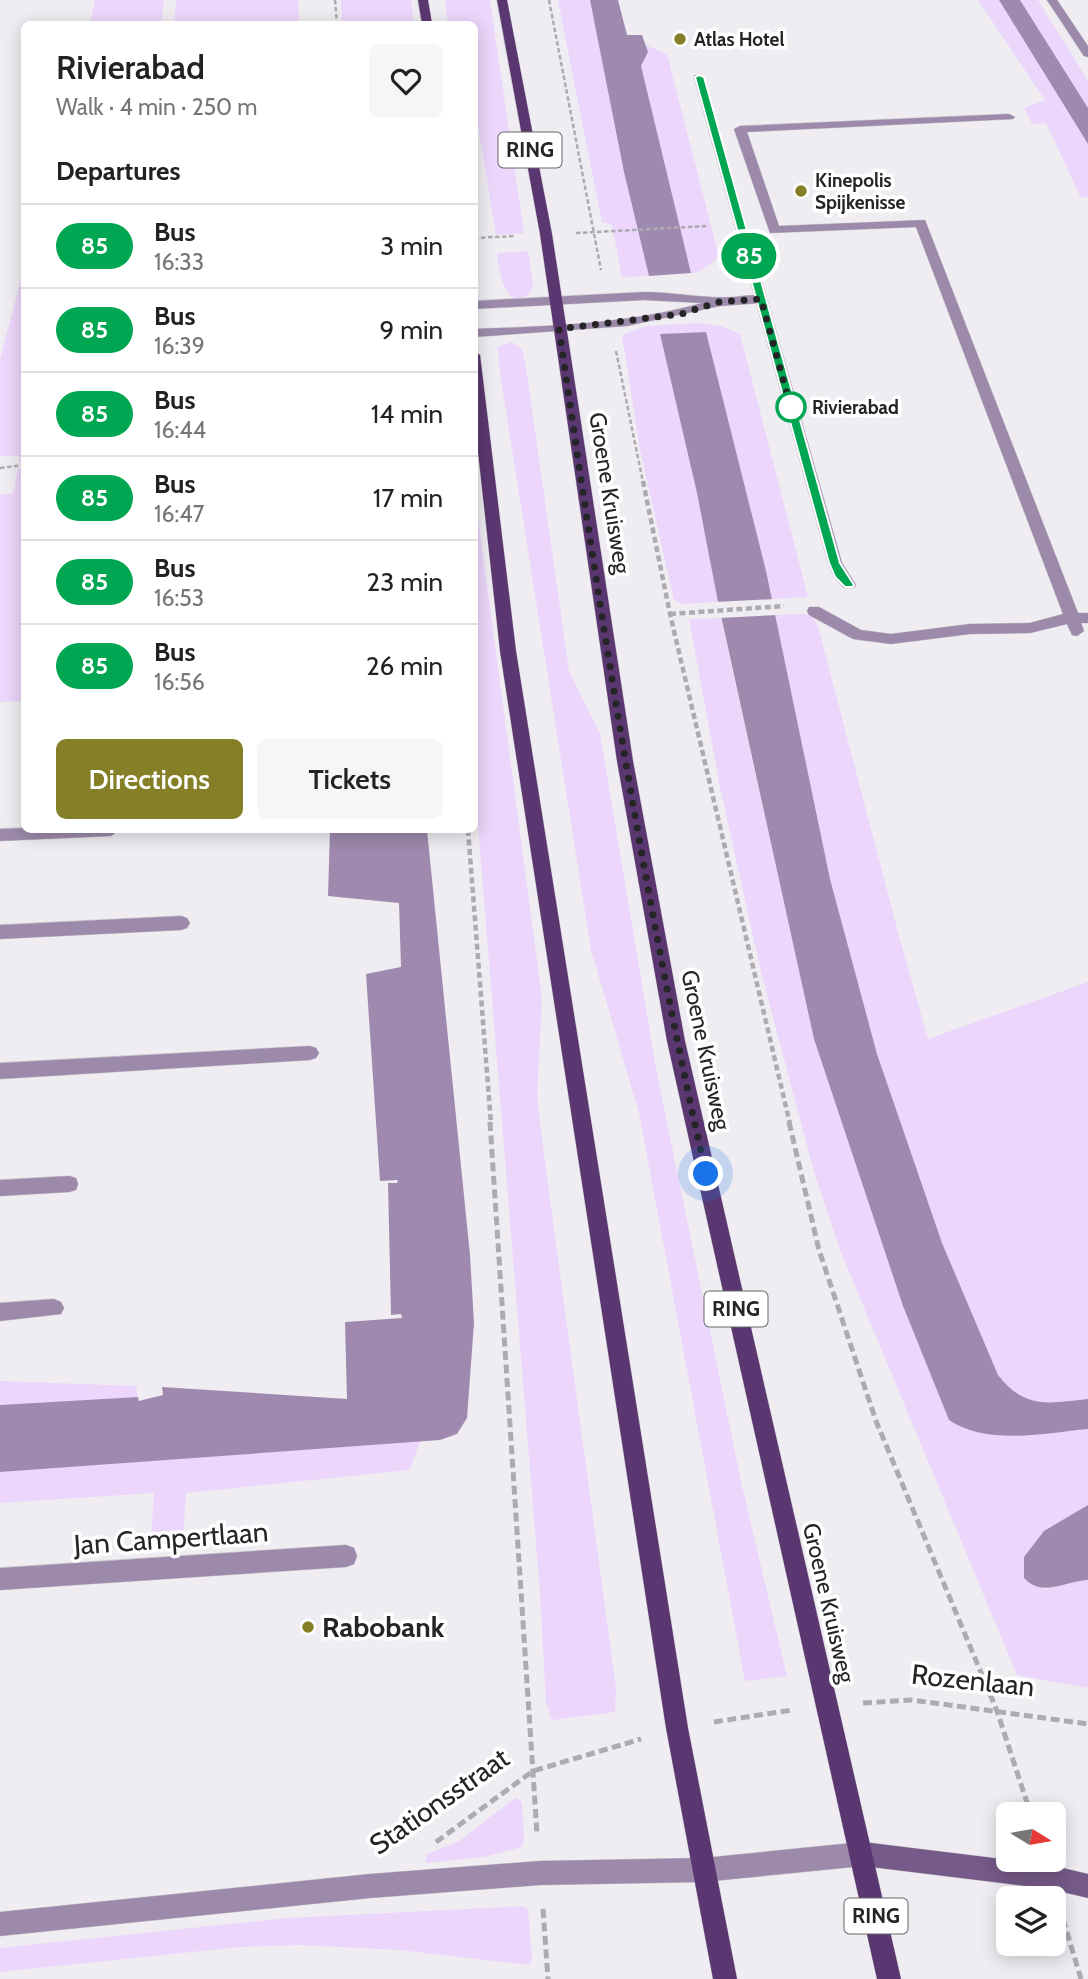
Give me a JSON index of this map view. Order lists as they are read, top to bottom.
{
  "streets": {
    "main road": ["RING", "Groene Kruisweg"],
    "street": ["Jan Campertlaan", "Stationsstraat"],
    "path": ["Rozenlaan"]
  },
  "crossings": [
    ["Groene Kruisweg", "Rozenlaan"],
    ["Groene Kruisweg", "Stationsstraat"]
  ],
  "places": [
    "Atlas Hotel",
    "Kinepolis Spijkenisse",
    "Rivierabad",
    "Rabobank"
  ],
  "lines": ["bus line 85"],
  "north": "right",
  "page": {
    "on_map": "85",
    "heading": [
      ["Rivierabad", "Walk · 4 min · 250 m"],
      "Departures"
    ],
    "list": [
      {
        "mark": "85",
        "name": "Bus",
        "note": "16:33",
        "value": "3 min"
      },
      {
        "mark": "85",
        "name": "Bus",
        "note": "16:39",
        "value": "9 min"
      },
      {
        "mark": "85",
        "name": "Bus",
        "note": "16:44",
        "value": "14 min"
      },
      {
        "mark": "85",
        "name": "Bus",
        "note": "16:47",
        "value": "17 min"
      },
      {
        "mark": "85",
        "name": "Bus",
        "note": "16:53",
        "value": "23 min"
      },
      {
        "mark": "85",
        "name": "Bus",
        "note": "16:56",
        "value": "26 min"
      }
    ],
    "buttons": ["Directions", "Tickets"]
  }
}
